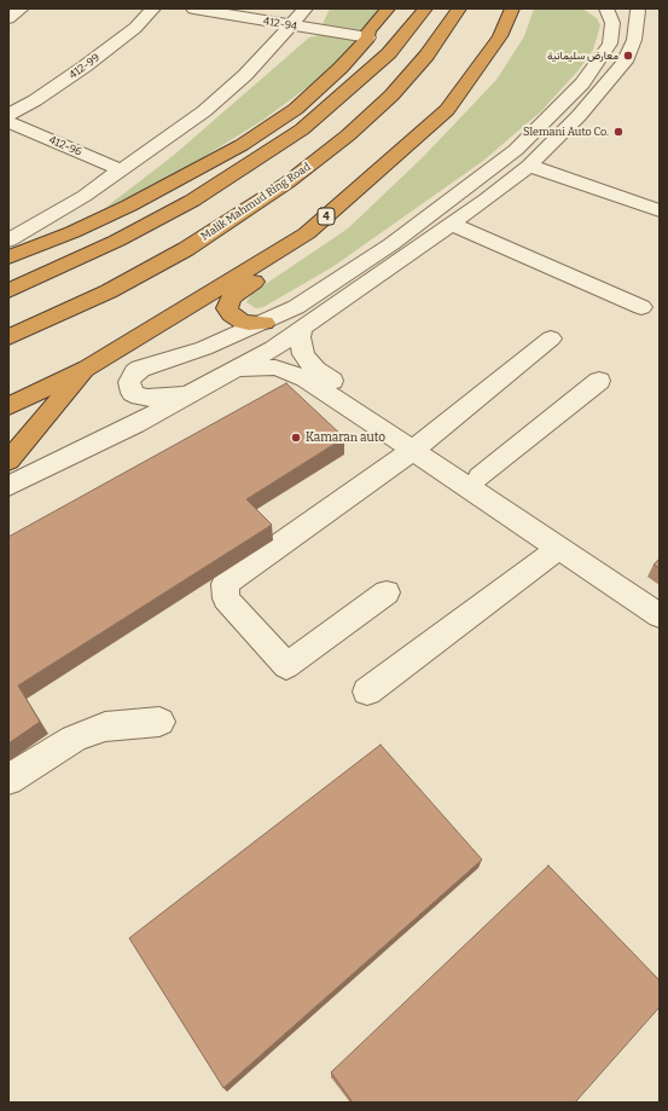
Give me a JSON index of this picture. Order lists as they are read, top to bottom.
{
  "streets": {
    "highway": ["Malik Mahmud Ring Road", "4"],
    "street": ["412-94", "412-99", "412-96"]
  },
  "places": ["معارض سليمانية", "Slemani Auto Co.", "Kamaran auto"]
}
